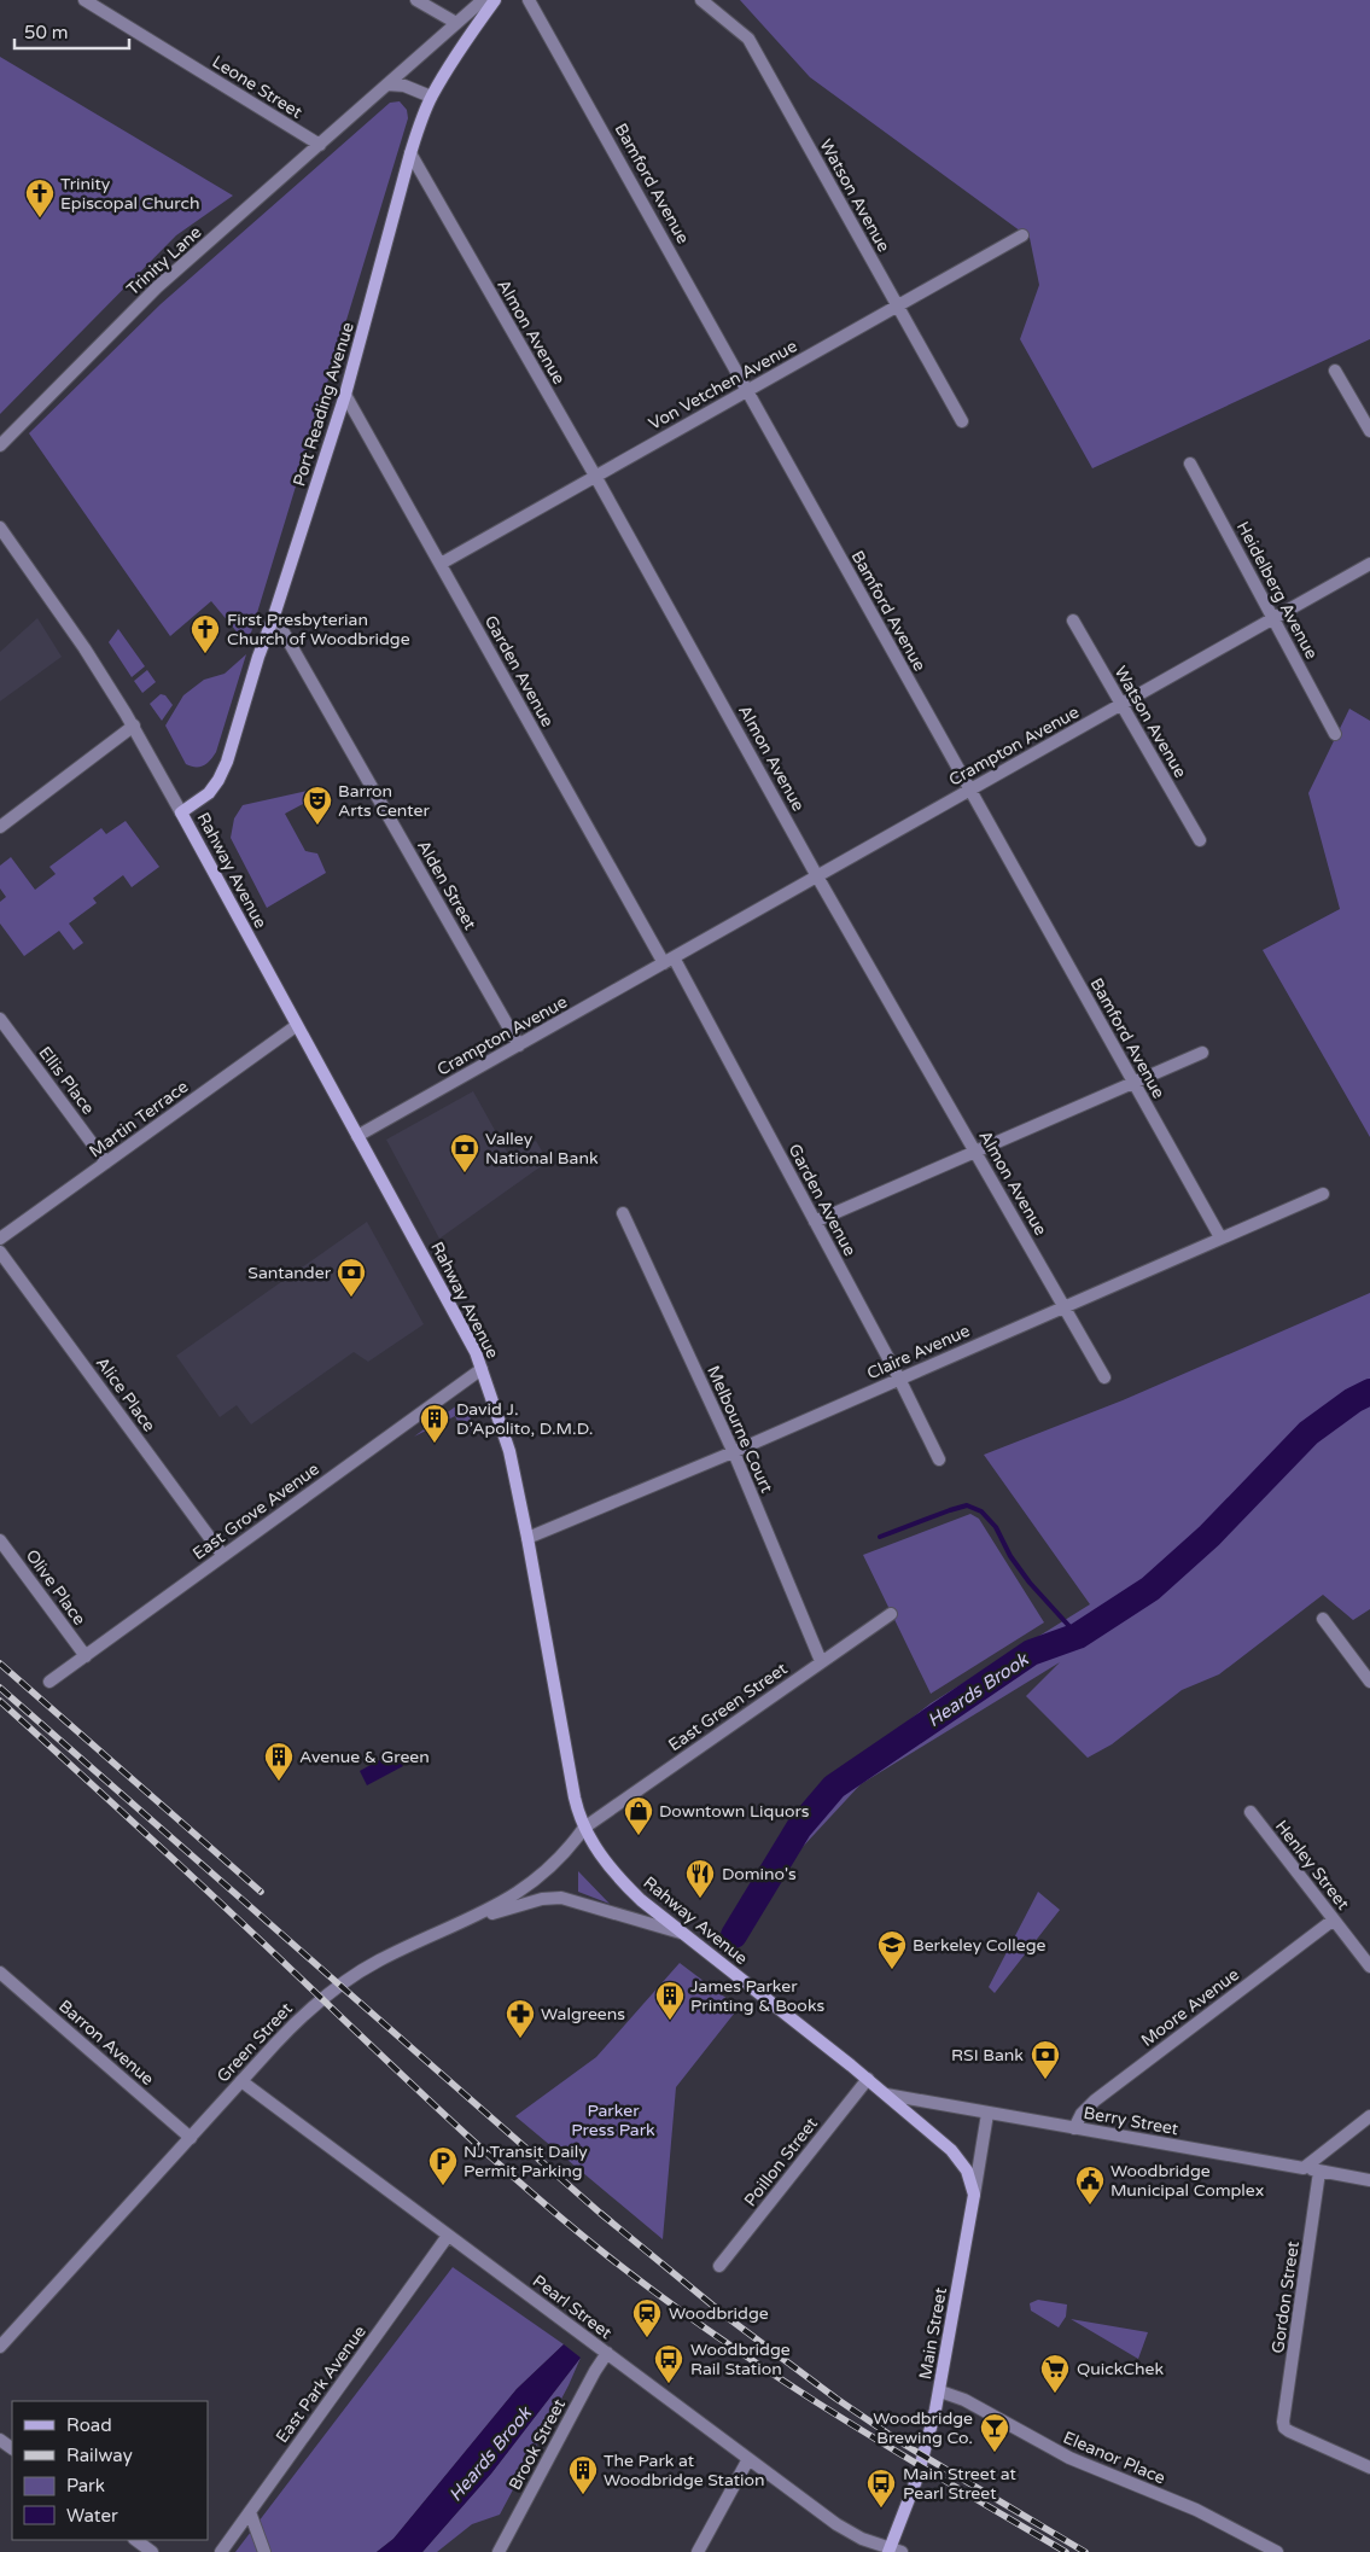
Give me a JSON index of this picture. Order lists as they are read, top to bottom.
{
  "streets": {
    "main road": ["Port Reading Avenue", "Rahway Avenue", "Main Street"],
    "street": [
      "Leone Street",
      "Bamford Avenue",
      "Watson Avenue",
      "Trinity Lane",
      "Almon Avenue",
      "Von Vetchen Avenue",
      "Heidelberg Avenue",
      "Garden Avenue",
      "Crampton Avenue",
      "Alden Street",
      "Ellis Place",
      "Martin Terrace",
      "Claire Avenue",
      "Alice Place",
      "Melbourne Court",
      "East Grove Avenue",
      "Olive Place",
      "East Green Street",
      "Henley Street",
      "Moore Avenue",
      "Barron Avenue",
      "Green Street",
      "Berry Street",
      "Poillon Street",
      "Gordon Street",
      "Pearl Street",
      "East Park Avenue",
      "Brook Street",
      "Eleanor Place"
    ]
  },
  "crossings": [
    ["Leone Street", "Trinity Lane"],
    ["Bamford Avenue", "Von Vetchen Avenue"],
    ["Bamford Avenue", "Crampton Avenue"],
    ["Bamford Avenue", "Claire Avenue"],
    ["Watson Avenue", "Von Vetchen Avenue"],
    ["Watson Avenue", "Crampton Avenue"],
    ["Almon Avenue", "Von Vetchen Avenue"],
    ["Almon Avenue", "Port Reading Avenue"],
    ["Almon Avenue", "Crampton Avenue"],
    ["Almon Avenue", "Claire Avenue"],
    ["Von Vetchen Avenue", "Garden Avenue"],
    ["Port Reading Avenue", "Garden Avenue"],
    ["Port Reading Avenue", "Rahway Avenue"],
    ["Port Reading Avenue", "Alden Street"],
    ["Heidelberg Avenue", "Crampton Avenue"],
    ["Garden Avenue", "Crampton Avenue"],
    ["Garden Avenue", "Claire Avenue"],
    ["Crampton Avenue", "Rahway Avenue"],
    ["Crampton Avenue", "Alden Street"],
    ["Rahway Avenue", "Martin Terrace"],
    ["Rahway Avenue", "Claire Avenue"],
    ["Rahway Avenue", "East Grove Avenue"],
    ["Rahway Avenue", "East Green Street"],
    ["Rahway Avenue", "Green Street"],
    ["Rahway Avenue", "Berry Street"],
    ["Rahway Avenue", "Poillon Street"],
    ["Rahway Avenue", "Main Street"],
    ["Ellis Place", "Martin Terrace"],
    ["Claire Avenue", "Melbourne Court"],
    ["Alice Place", "East Grove Avenue"],
    ["Melbourne Court", "East Green Street"],
    ["East Grove Avenue", "Olive Place"],
    ["East Green Street", "Green Street"],
    ["Henley Street", "Moore Avenue"],
    ["Moore Avenue", "Berry Street"],
    ["Barron Avenue", "Green Street"],
    ["Green Street", "Pearl Street"],
    ["Berry Street", "Gordon Street"],
    ["Berry Street", "Main Street"],
    ["Pearl Street", "Main Street"],
    ["Pearl Street", "East Park Avenue"],
    ["Pearl Street", "Brook Street"],
    ["Main Street", "Eleanor Place"]
  ],
  "water": ["Heards Brook"],
  "parks": ["Parker Press Park"],
  "places": {
    "church": ["Trinity Episcopal Church", "First Presbyterian Church of Woodbridge"],
    "theatre": ["Barron Arts Center"],
    "bank": ["Valley National Bank", "Santander", "RSI Bank"],
    "building": [
      "David J. D’Apolito, D.M.D.",
      "Avenue & Green",
      "James Parker Printing & Books",
      "The Park at Woodbridge Station"
    ],
    "shop": ["Downtown Liquors"],
    "restaurant": ["Domino's"],
    "school or university": ["Berkeley College"],
    "pharmacy": ["Walgreens"],
    "parking": ["NJ Transit Daily Permit Parking"],
    "public building": ["Woodbridge Municipal Complex"],
    "station": ["Woodbridge"],
    "bus stop": ["Woodbridge Rail Station", "Main Street at Pearl Street"],
    "supermarket": ["QuickChek"],
    "bar": ["Woodbridge Brewing Co."]
  },
  "legend": [
    "Road",
    "Railway",
    "Park",
    "Water"
  ],
  "scale_bar": "50 m"
}
